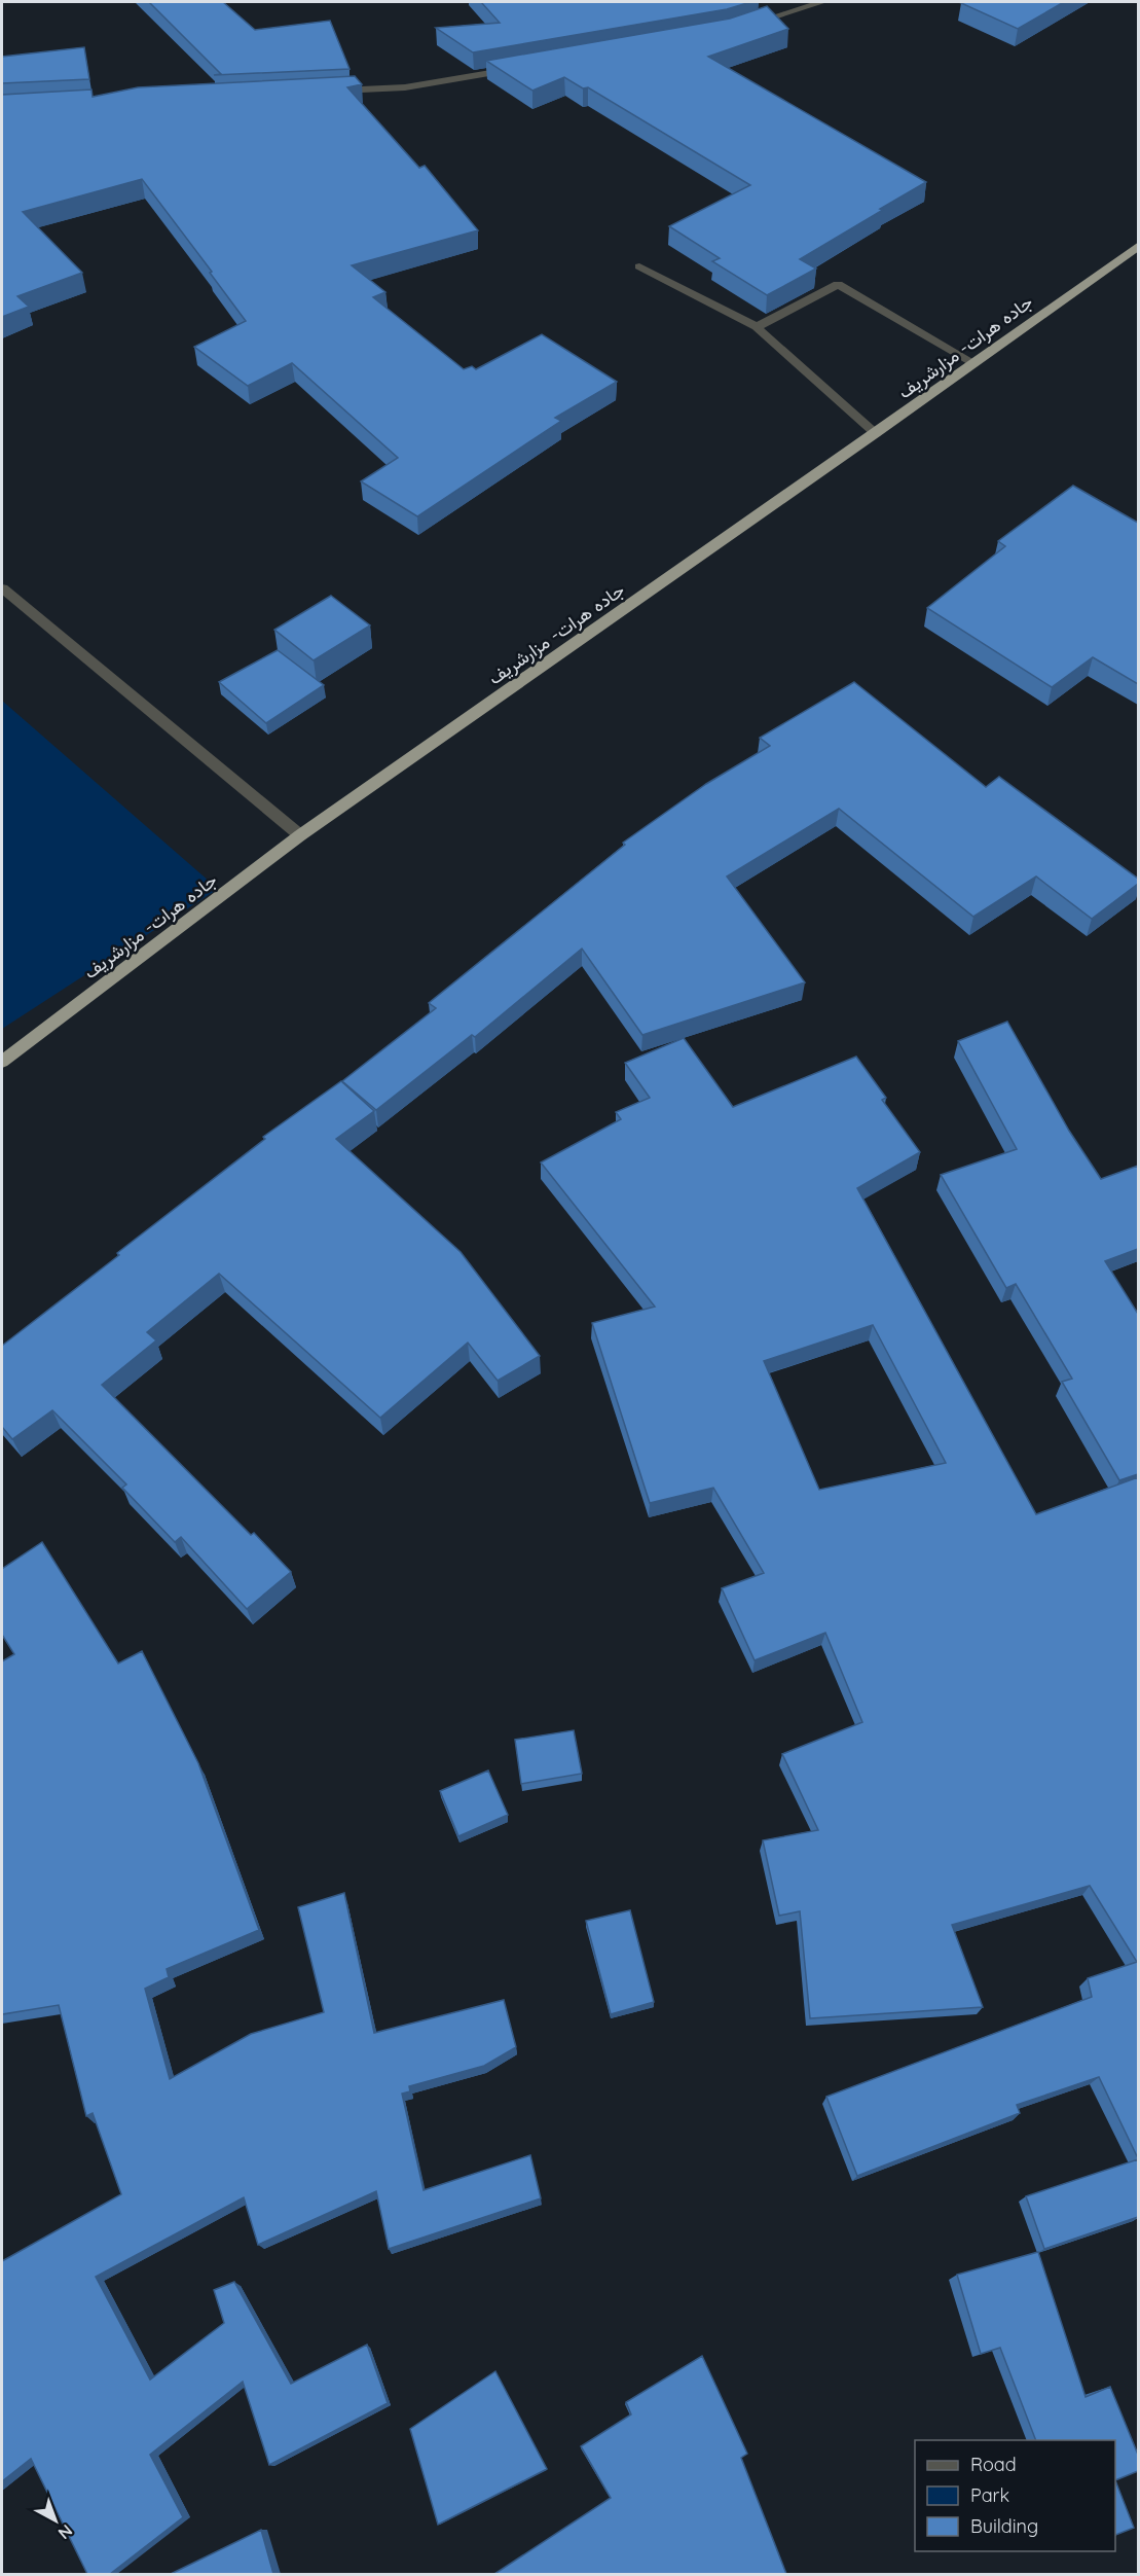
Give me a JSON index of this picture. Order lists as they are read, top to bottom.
{
  "streets": {
    "highway": ["جاده هرات- مزارشریف"]
  },
  "legend": ["Road", "Park", "Building"],
  "north": "bottom right"
}
